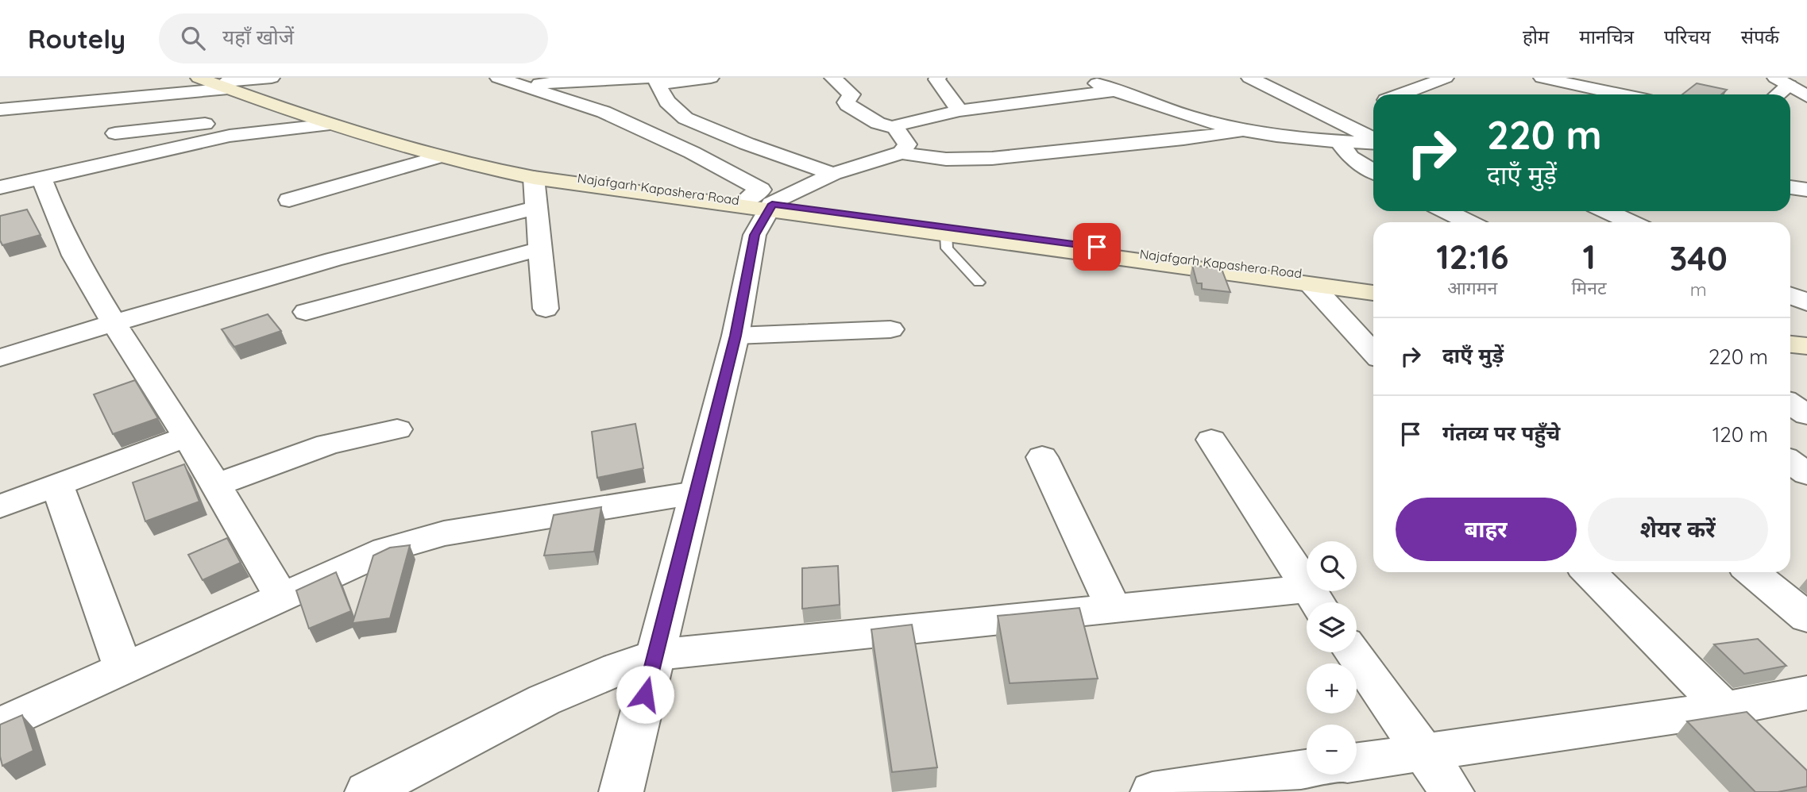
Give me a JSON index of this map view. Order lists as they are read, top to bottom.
{
  "streets": {
    "main road": ["Najafgarh Kapashera Road"]
  },
  "page": {
    "header": "Routely",
    "search": "यहाँ खोजें",
    "nav": [
      "होम",
      "मानचित्र",
      "परिचय",
      "संपर्क"
    ],
    "turn": ["220 m", "दाएँ मुड़ें"],
    "eta": [
      "12:16",
      "आगमन",
      "1",
      "मिनट",
      "340",
      "m"
    ],
    "list": [
      {
        "name": "दाएँ मुड़ें",
        "value": "220 m"
      },
      {
        "name": "गंतव्य पर पहुँचे",
        "value": "120 m"
      }
    ],
    "buttons": ["बाहर", "शेयर करें"],
    "map_buttons": ["+", "−"]
  }
}
